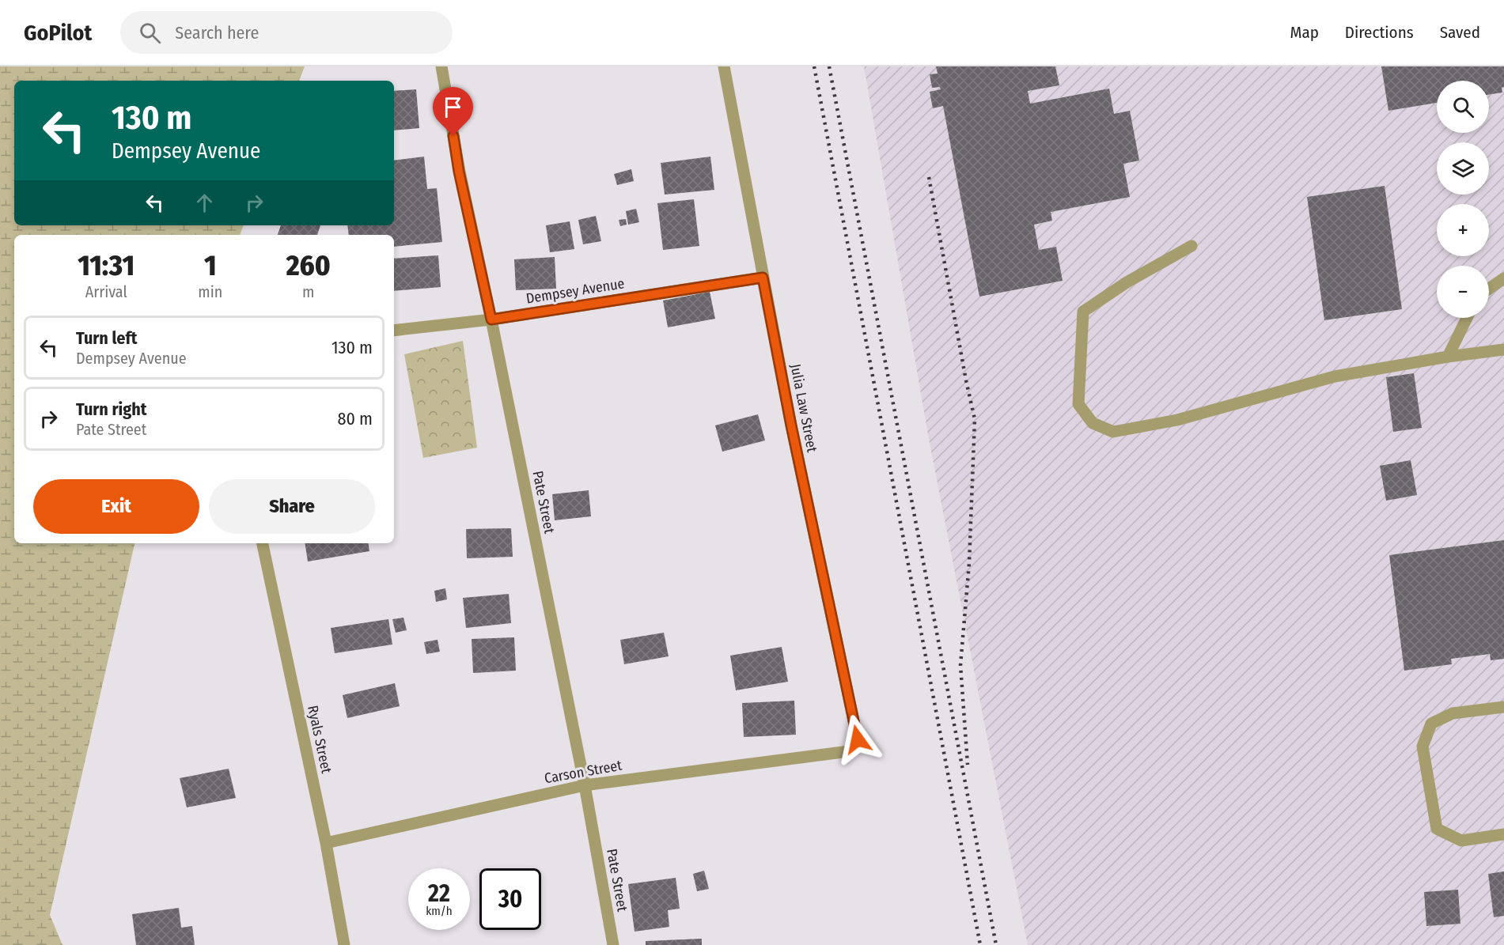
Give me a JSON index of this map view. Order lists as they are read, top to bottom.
{
  "streets": {
    "street": [
      "Dempsey Avenue",
      "Julia Law Street",
      "Pate Street",
      "Ryals Street",
      "Carson Street"
    ]
  },
  "crossings": [
    ["Dempsey Avenue", "Julia Law Street"],
    ["Dempsey Avenue", "Pate Street"],
    ["Julia Law Street", "Carson Street"],
    ["Pate Street", "Carson Street"],
    ["Ryals Street", "Carson Street"]
  ],
  "page": {
    "header": "GoPilot",
    "search": "Search here",
    "nav": ["Map", "Directions", "Saved"],
    "map_buttons": ["+", "−"],
    "turn": ["130 m", "Dempsey Avenue"],
    "eta": [
      "11:31",
      "Arrival",
      "1",
      "min",
      "260",
      "m"
    ],
    "list": [
      {
        "name": "Turn left",
        "note": "Dempsey Avenue",
        "value": "130 m"
      },
      {
        "name": "Turn right",
        "note": "Pate Street",
        "value": "80 m"
      }
    ],
    "buttons": ["Exit", "Share"],
    "speed": "22 km/h",
    "limit": "30"
  }
}
